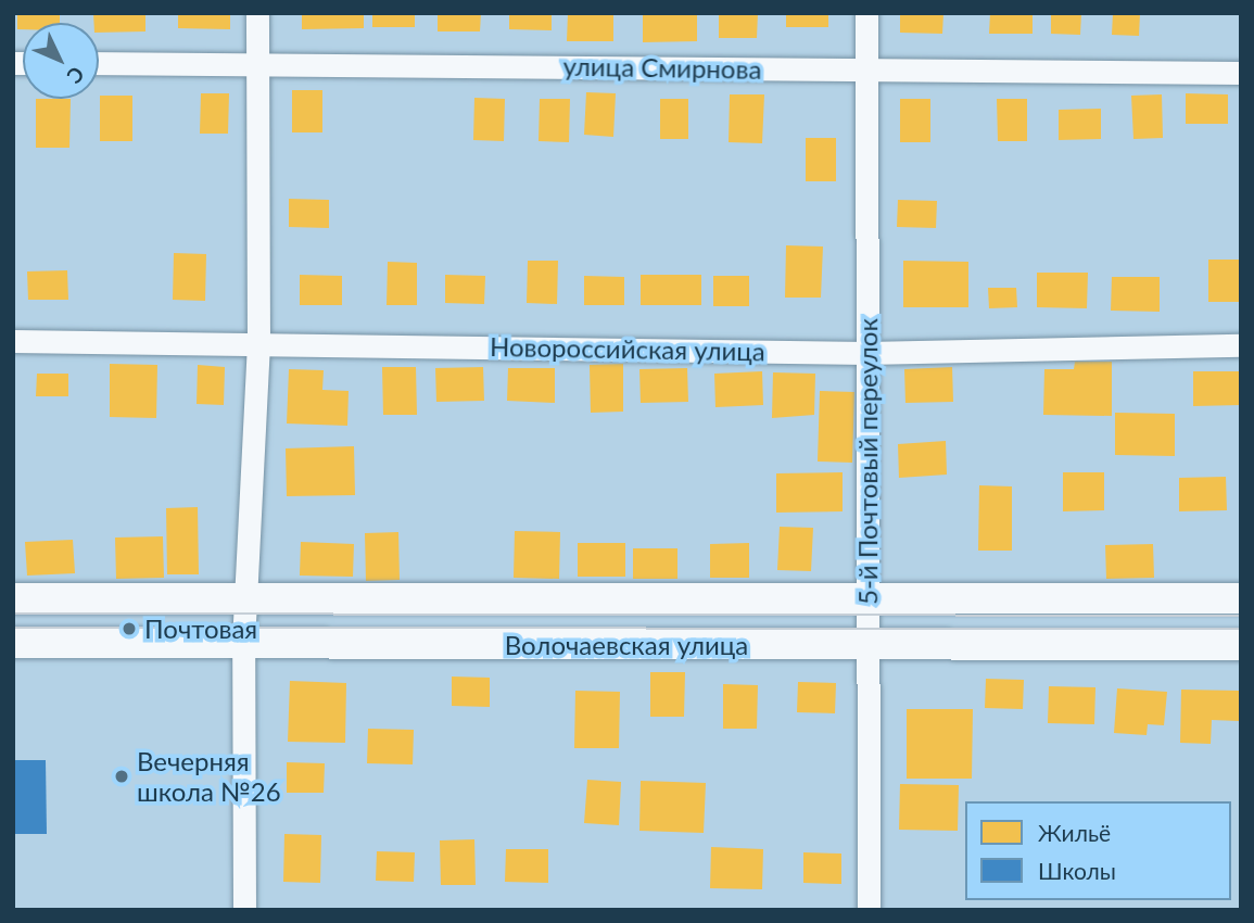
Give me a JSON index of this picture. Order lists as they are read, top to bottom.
{
  "streets": {
    "main road": ["Волочаевская улица"],
    "street": ["улица Смирнова", "Новороссийская улица", "5-й Почтовый переулок"]
  },
  "crossings": [
    ["улица Смирнова", "5-й Почтовый переулок"],
    ["Новороссийская улица", "5-й Почтовый переулок"],
    ["5-й Почтовый переулок", "Волочаевская улица"]
  ],
  "places": ["Почтовая", "Вечерняя школа №26"],
  "legend": ["Жильё", "Школы"],
  "north": "bottom right"
}
